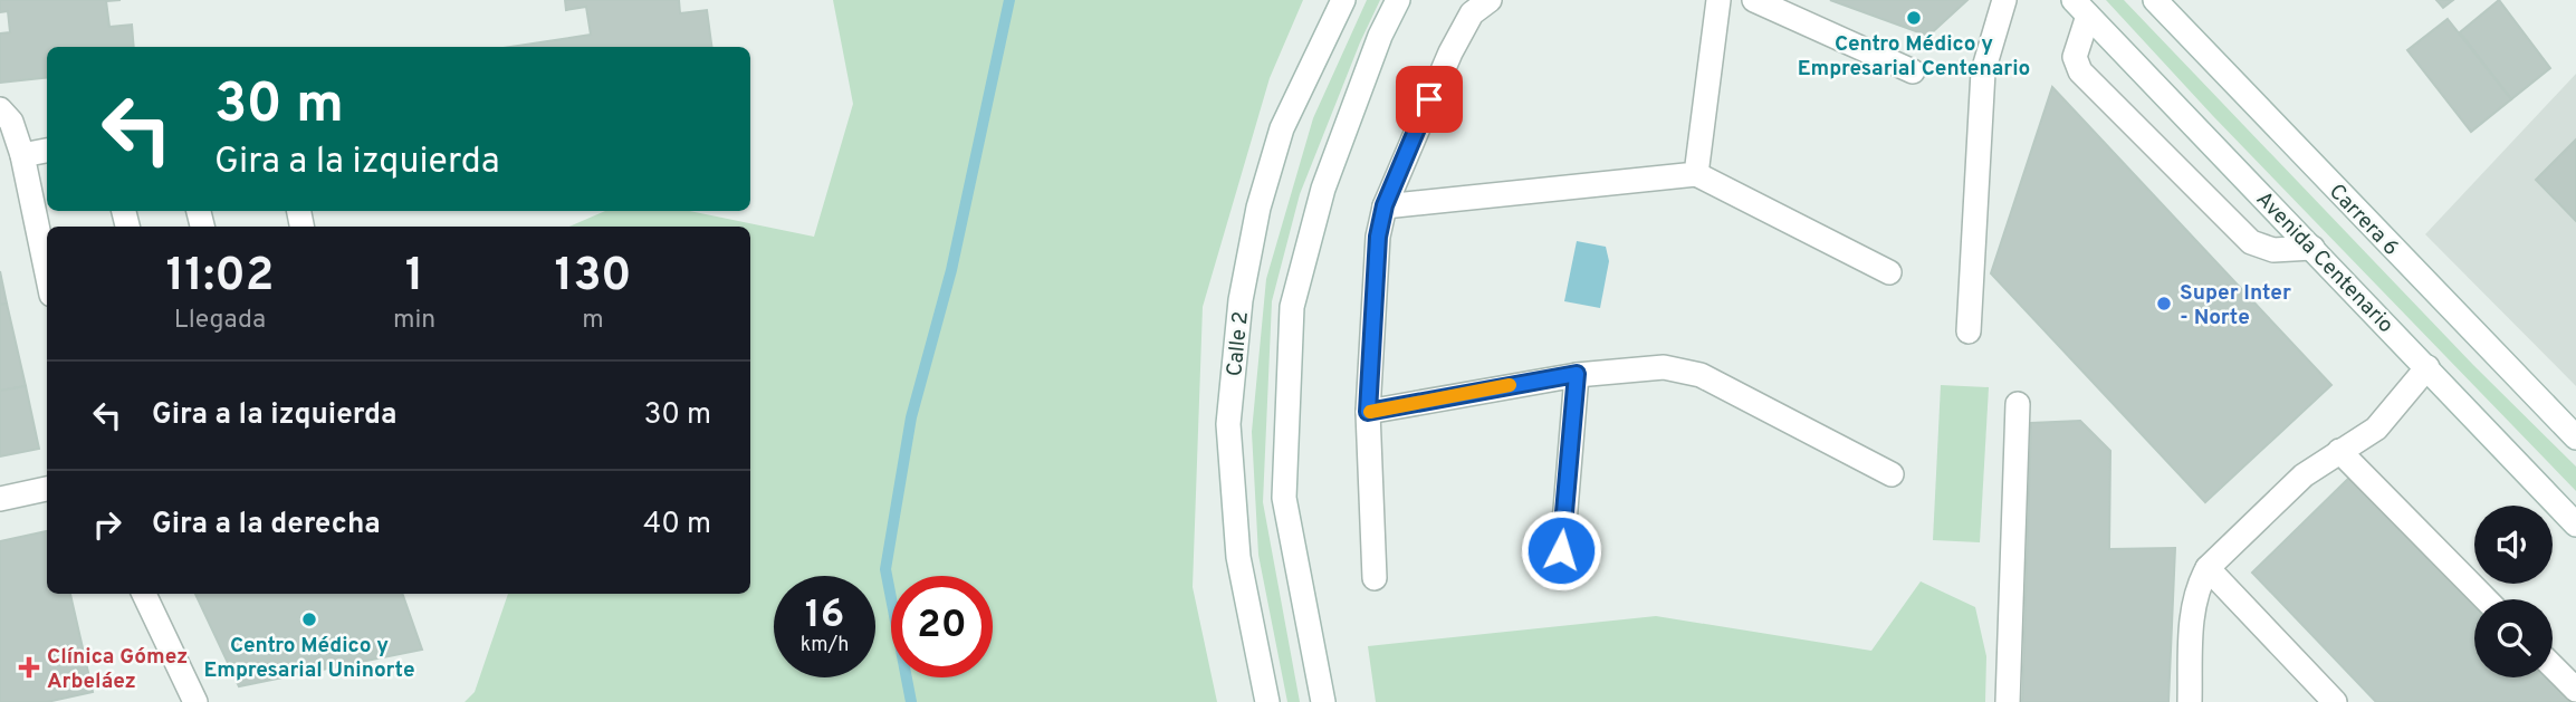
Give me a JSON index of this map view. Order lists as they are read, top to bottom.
{
  "streets": {
    "main road": ["Carrera 6", "Avenida Centenario", "Calle 2"]
  },
  "places": {
    "other": ["Centro Médico y Empresarial Centenario", "Super Inter - Norte", "Centro Médico y Empresarial Uninorte"],
    "health": ["Clínica Gómez Arbeláez"]
  },
  "page": {
    "turn": ["30 m", "Gira a la izquierda"],
    "eta": [
      "11:02",
      "Llegada",
      "1",
      "min",
      "130",
      "m"
    ],
    "list": [
      {
        "name": "Gira a la izquierda",
        "value": "30 m"
      },
      {
        "name": "Gira a la derecha",
        "value": "40 m"
      }
    ],
    "speed": "16 km/h",
    "limit": "20"
  }
}
